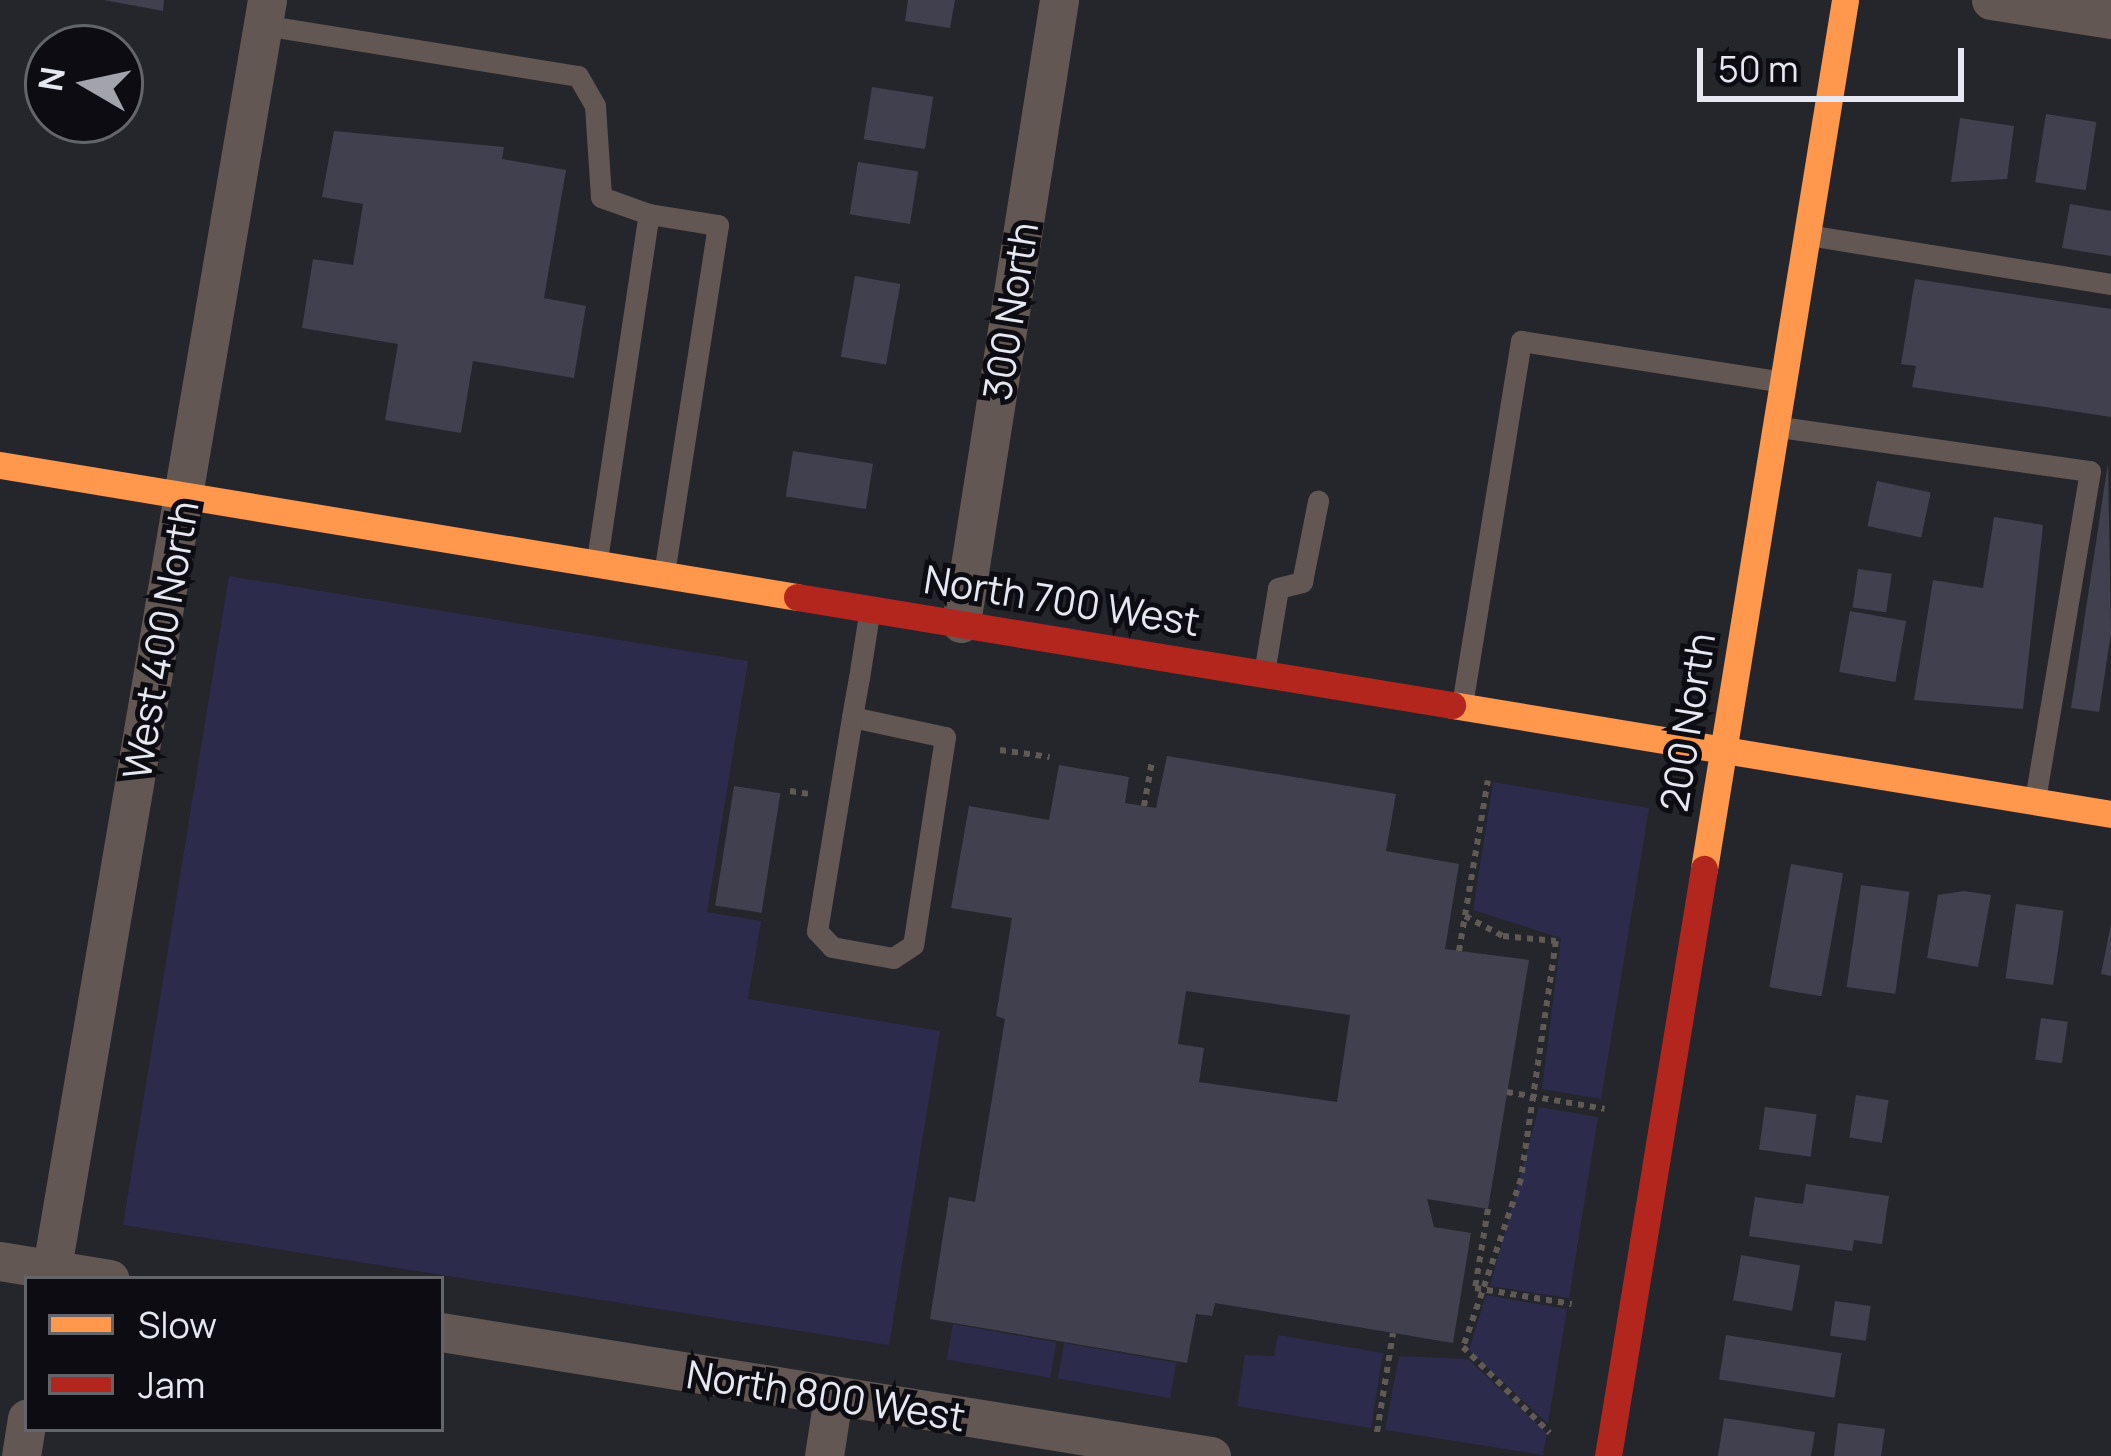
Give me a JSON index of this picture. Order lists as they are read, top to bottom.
{
  "streets": {
    "street": [
      "300 North",
      "North 700 West",
      "West 400 North",
      "200 North",
      "North 800 West"
    ]
  },
  "crossings": [
    ["300 North", "North 700 West"],
    ["North 700 West", "West 400 North"],
    ["North 700 West", "200 North"]
  ],
  "legend": ["Slow", "Jam"],
  "scale_bar": "50 m",
  "north": "left"
}
